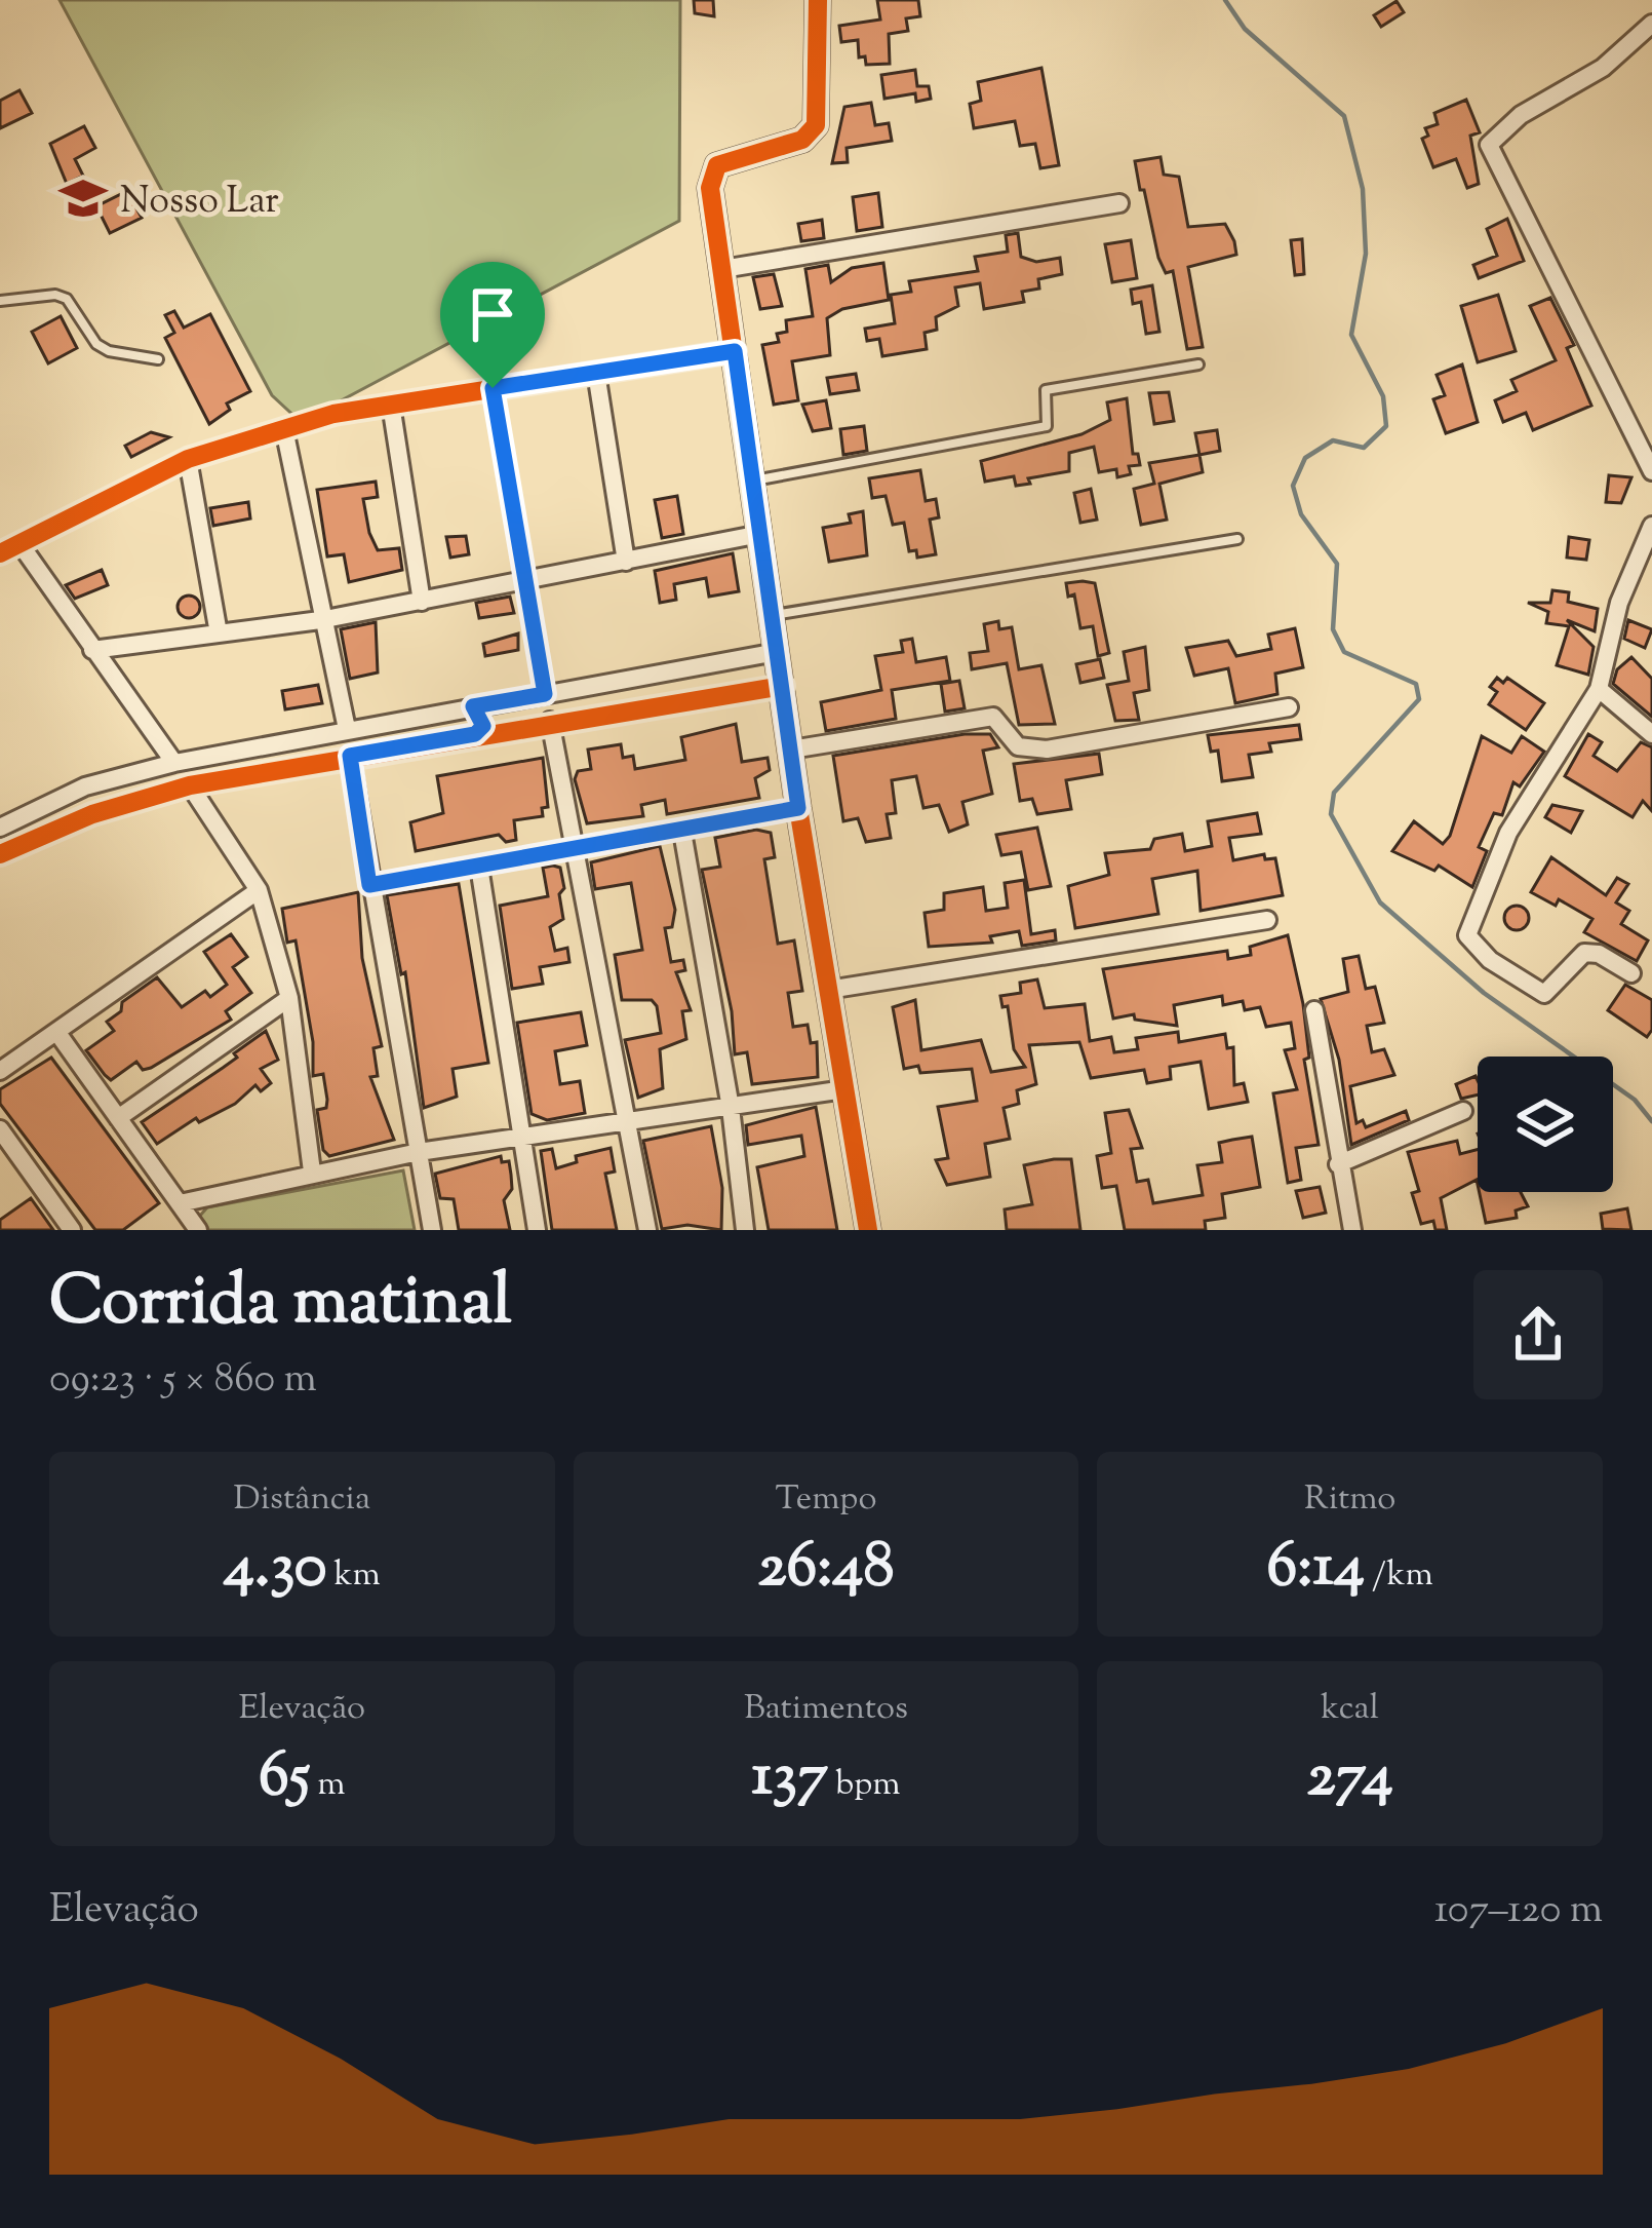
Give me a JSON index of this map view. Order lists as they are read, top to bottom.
{
  "places": {
    "school or university": ["Nosso Lar"]
  },
  "page": {
    "heading": ["Corrida matinal", "09:23 · 5 × 860 m"],
    "stats": [
      ["Distância", "4.30 km"],
      ["Tempo", "26:48"],
      ["Ritmo", "6:14 /km"],
      ["Elevação", "65 m"],
      ["Batimentos", "137 bpm"],
      ["kcal", "274"]
    ],
    "chart": ["Elevação", "107–120 m"]
  }
}
